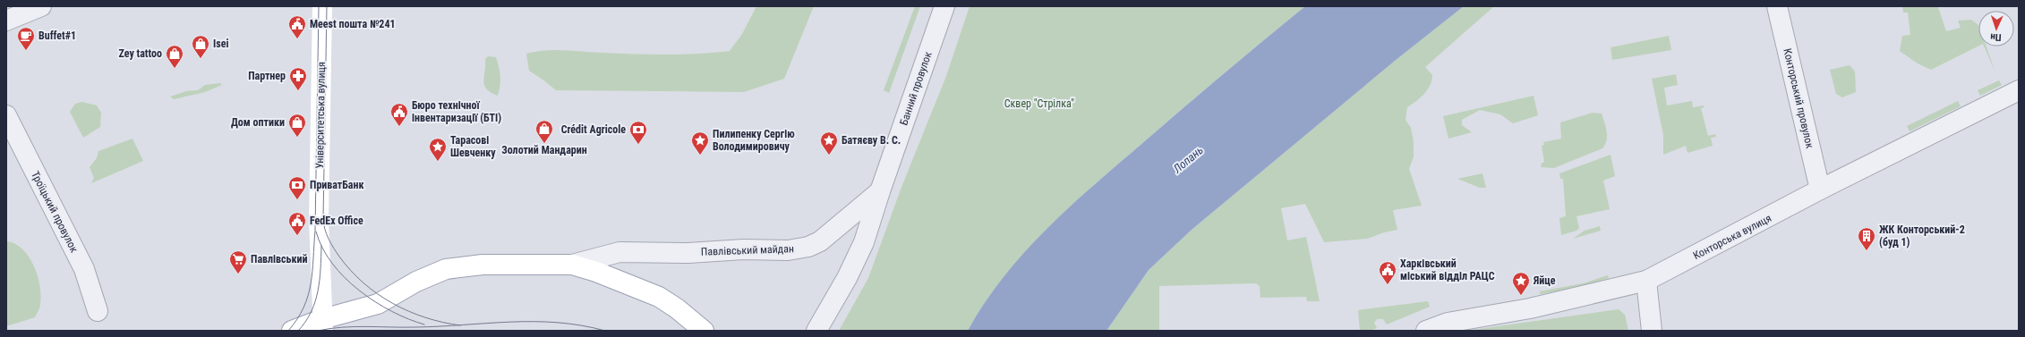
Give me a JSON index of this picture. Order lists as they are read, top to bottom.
{
  "streets": {
    "main road": ["Університетська вулиця", "Павлівський майдан"],
    "street": [
      "Банний провулок",
      "Конторський провулок",
      "Троїцький провулок",
      "Конторська вулиця"
    ]
  },
  "crossings": [
    ["Банний провулок", "Павлівський майдан"],
    ["Конторський провулок", "Конторська вулиця"],
    ["Університетська вулиця", "Павлівський майдан"]
  ],
  "water": ["Лопань"],
  "parks": ["Сквер \"Стрілка\""],
  "places": {
    "public building": [
      "Meest пошта №241",
      "Бюро технічної інвентаризації (БТІ)",
      "FedEx Office",
      "Харківський міський відділ РАЦС"
    ],
    "cafe": ["Buffet#1"],
    "shop": [
      "Isei",
      "Zey tattoo",
      "Дом оптики",
      "Золотий Мандарин"
    ],
    "pharmacy": ["Партнер"],
    "bank": ["Crédit Agricole", "ПриватБанк"],
    "place": [
      "Пилипенку Сергію Володимировичу",
      "Батяєву В. С.",
      "Тарасові Шевченку",
      "Яйце"
    ],
    "building": ["ЖК Конторський-2 (буд 1)"],
    "supermarket": ["Павлівський"]
  },
  "north": "bottom"
}
